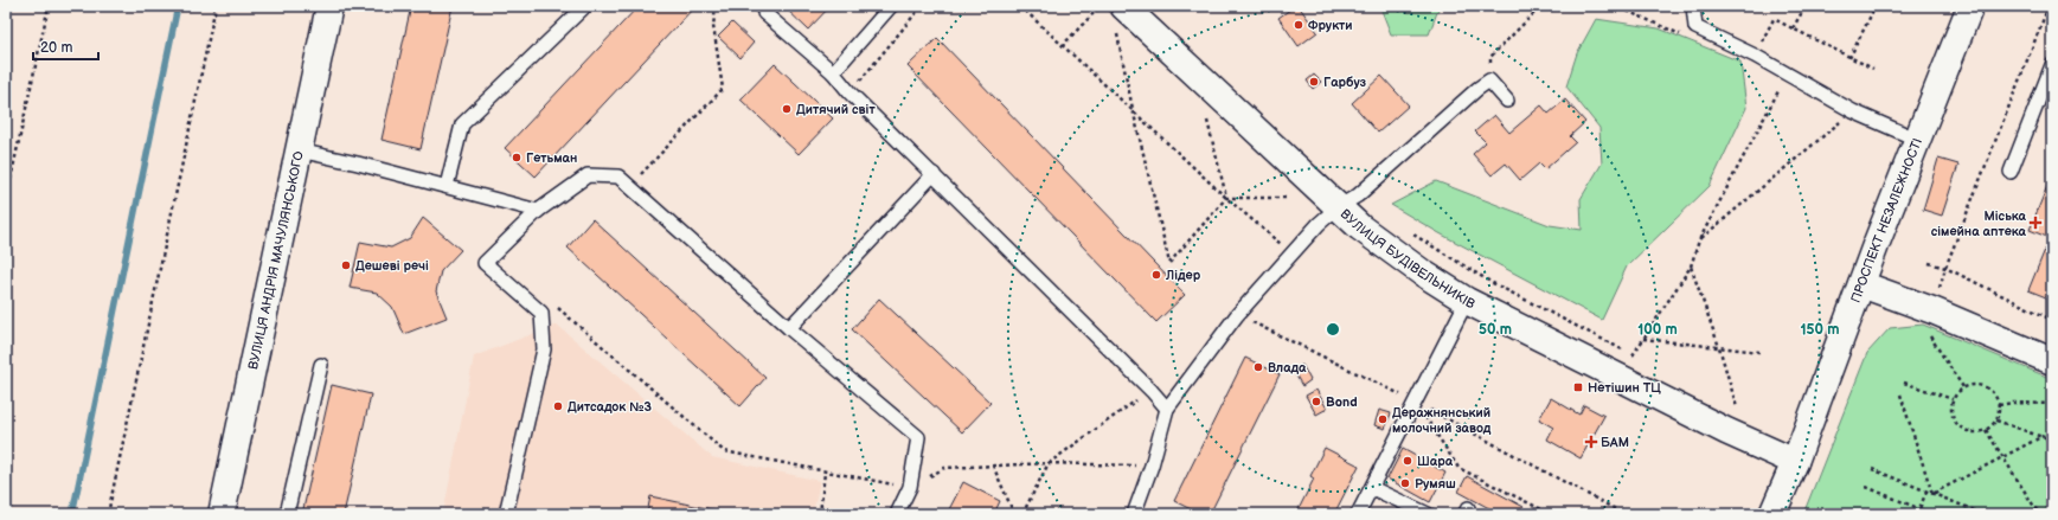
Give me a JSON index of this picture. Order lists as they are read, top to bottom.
{
  "streets": {
    "street": ["ПРОСПЕКТ НЕЗАЛЕЖНОСТІ", "ВУЛИЦЯ БУДІВЕЛЬНИКІВ", "ВУЛИЦЯ АНДРІЯ МАЧУЛЯНСЬКОГО"]
  },
  "crossings": [
    ["ПРОСПЕКТ НЕЗАЛЕЖНОСТІ", "ВУЛИЦЯ БУДІВЕЛЬНИКІВ"]
  ],
  "places": {
    "other": [
      "Фрукти",
      "Гарбуз",
      "Дитячий світ",
      "Гетьман",
      "Дешеві речі",
      "Лідер",
      "Влада",
      "Bond",
      "Дитсадок №3",
      "Деражнянський молочний завод",
      "Шара",
      "Румяш"
    ],
    "health": ["Міська сімейна аптека", "БАМ"],
    "transit": ["Нетішин ТЦ"]
  },
  "scale_bar": "20 m",
  "rings": ["50 m", "100 m", "150 m"]
}
